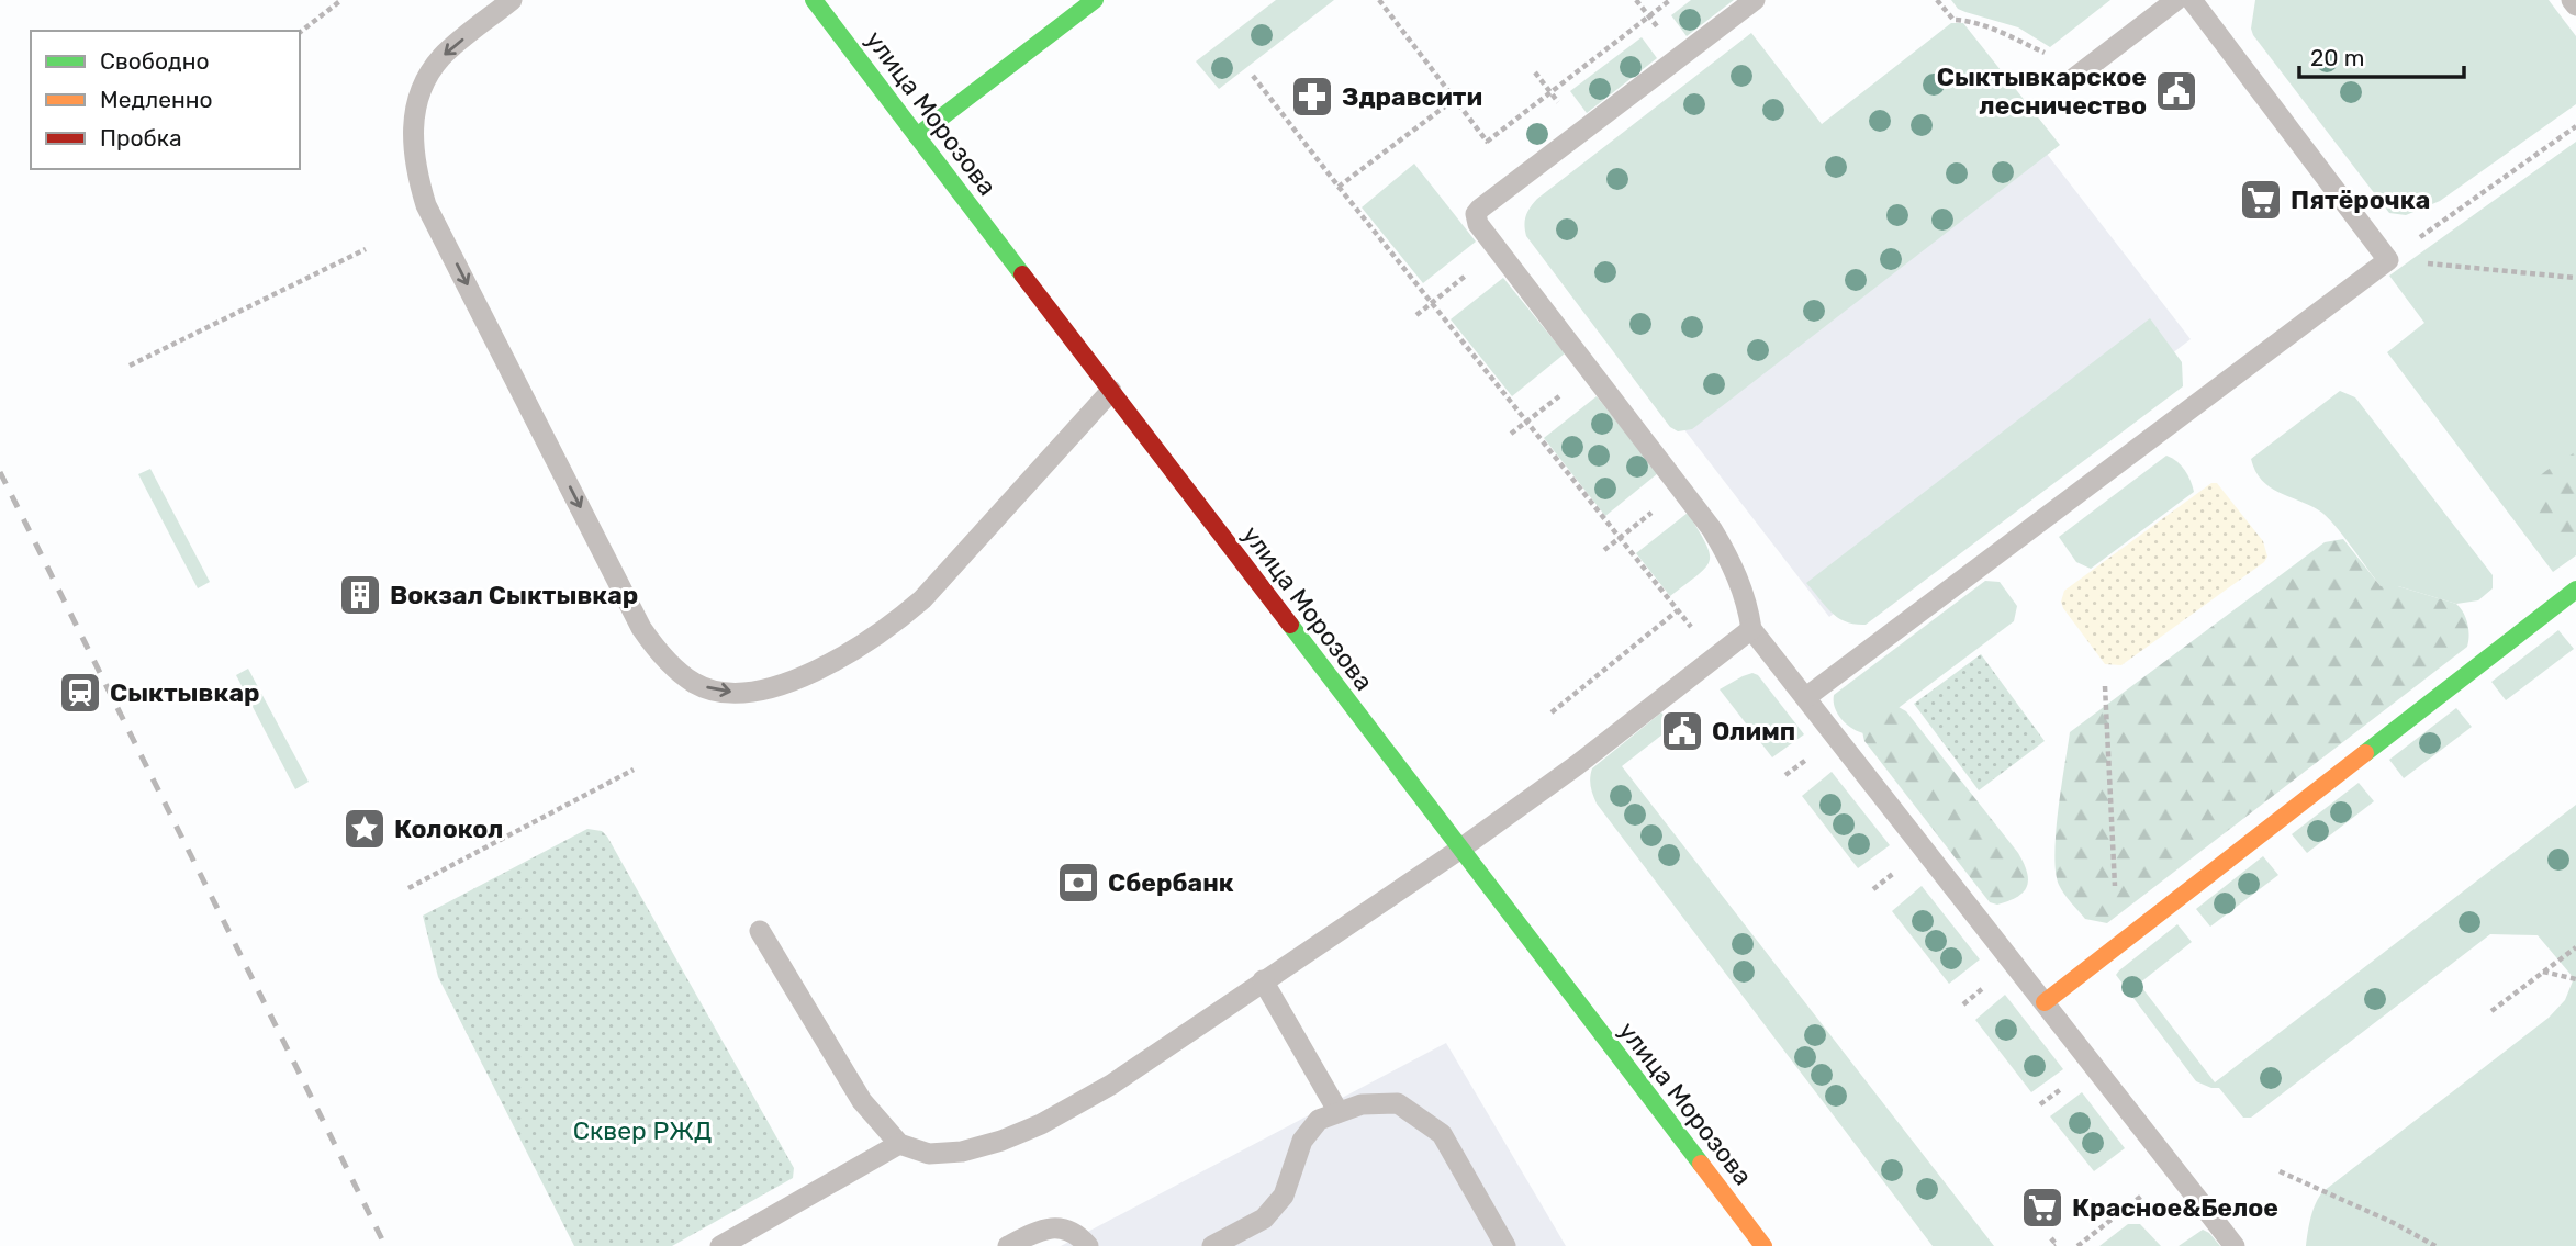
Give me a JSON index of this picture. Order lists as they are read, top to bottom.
{
  "streets": {
    "main road": ["улица Морозова"]
  },
  "parks": ["Сквер РЖД"],
  "places": {
    "public building": ["Сыктывкарское лесничество", "Олимп"],
    "pharmacy": ["Здравсити"],
    "supermarket": ["Пятёрочка", "Красное&Белое"],
    "building": ["Вокзал Сыктывкар"],
    "station": ["Сыктывкар"],
    "place": ["Колокол"],
    "bank": ["Сбербанк"]
  },
  "legend": ["Свободно", "Медленно", "Пробка"],
  "scale_bar": "20 m"
}
